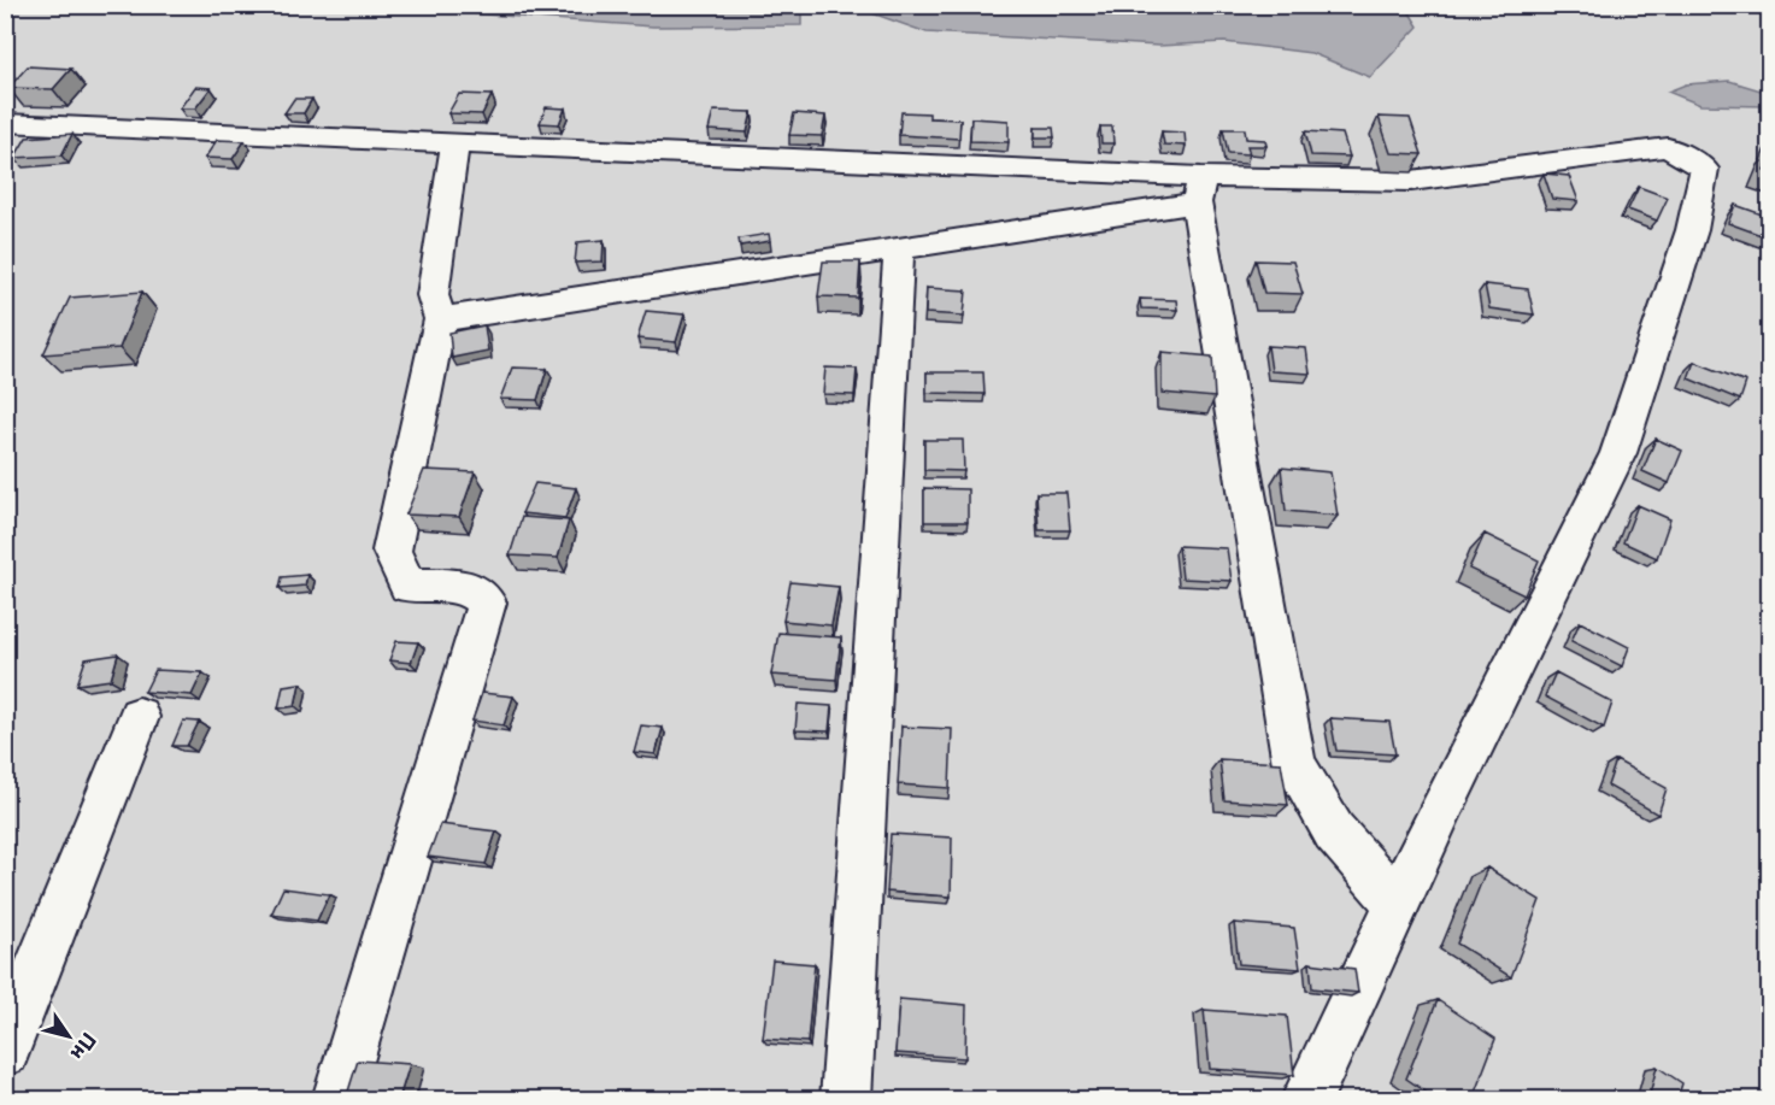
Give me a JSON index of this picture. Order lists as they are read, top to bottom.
{
  "north": "bottom right"
}
